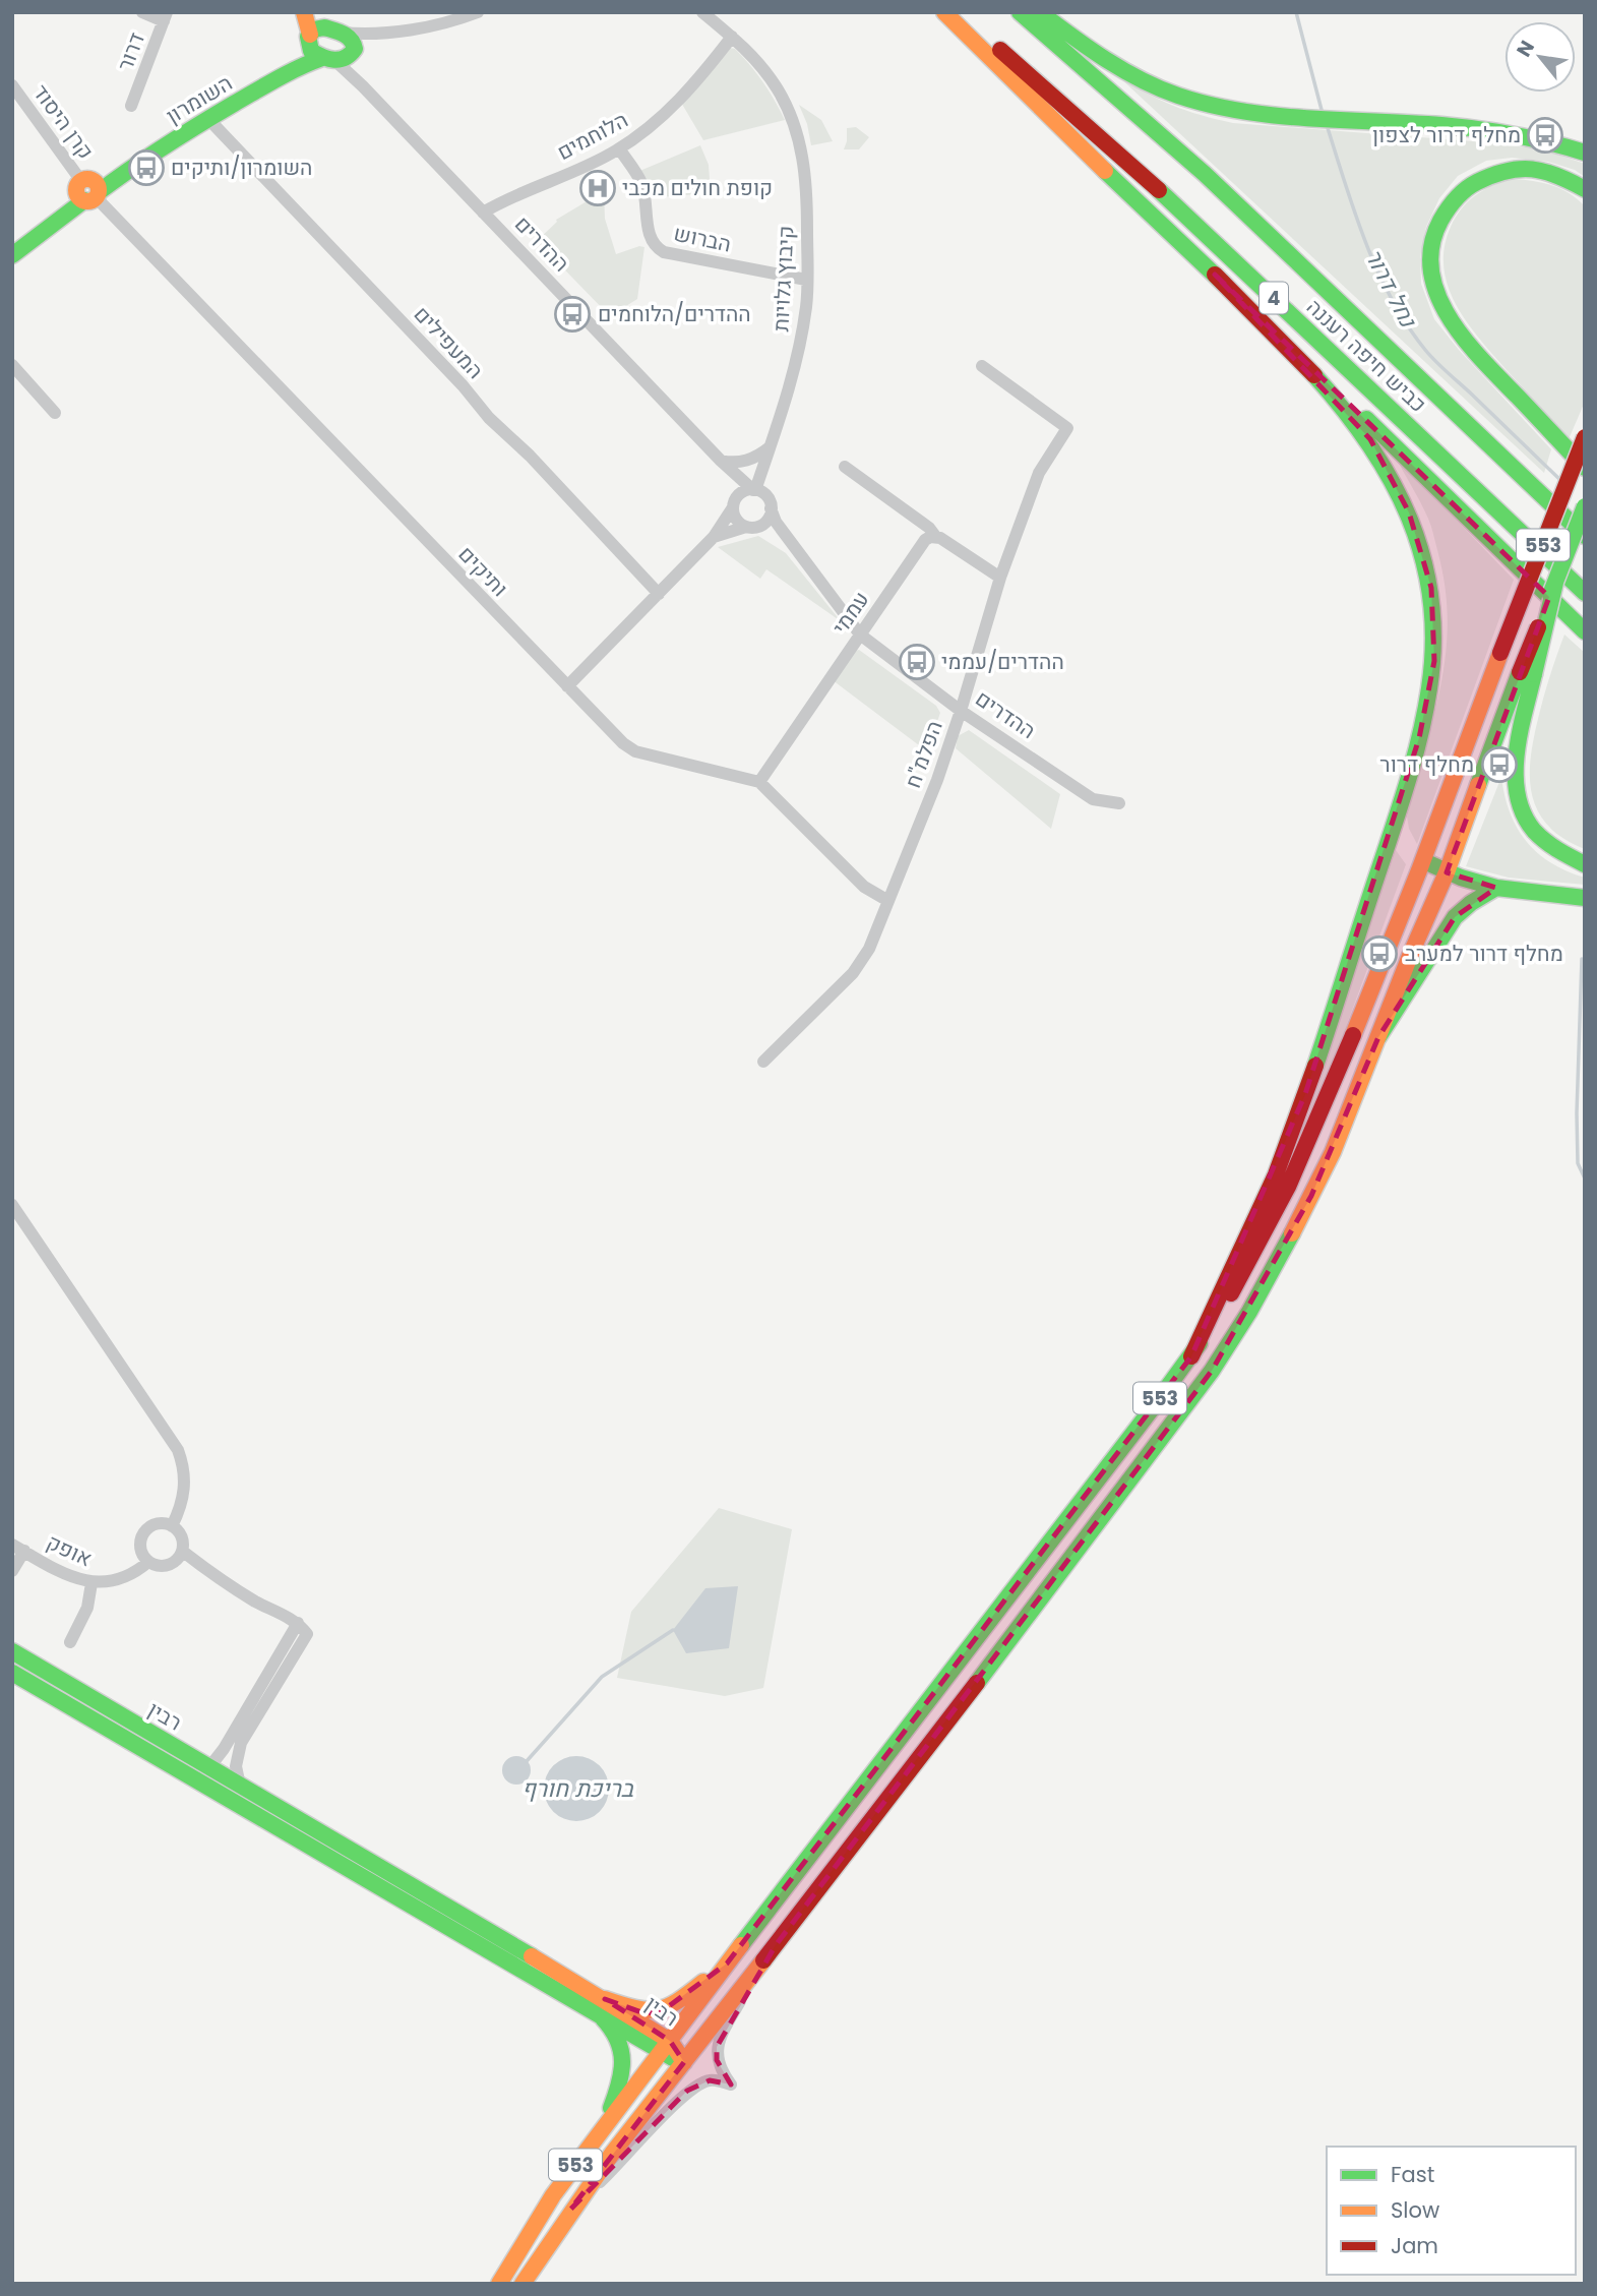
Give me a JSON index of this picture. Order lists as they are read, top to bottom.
{
  "streets": {
    "main road": [
      "השומרון",
      "4",
      "כביש חיפה רעננה",
      "553",
      "רבין"
    ],
    "street": [
      "דרור",
      "קרן היסוד",
      "הלוחמים",
      "הברוש",
      "ההדרים",
      "קיבוץ גלויות",
      "המעפילים",
      "ותיקים",
      "עממי",
      "הפלמ\"ח",
      "אופק"
    ]
  },
  "crossings": [
    ["השומרון", "קרן היסוד"],
    ["השומרון", "ההדרים"],
    ["השומרון", "המעפילים"],
    ["השומרון", "ותיקים"],
    ["קרן היסוד", "ותיקים"],
    ["הלוחמים", "הברוש"],
    ["הלוחמים", "ההדרים"],
    ["הלוחמים", "קיבוץ גלויות"],
    ["הברוש", "קיבוץ גלויות"],
    ["ההדרים", "קיבוץ גלויות"],
    ["ההדרים", "עממי"],
    ["ההדרים", "הפלמ\"ח"],
    ["553", "רבין"],
    ["ותיקים", "עממי"]
  ],
  "water": ["נחל דרור", "בריכת חורף"],
  "places": {
    "bus stop": [
      "מחלף דרור לצפון",
      "השומרון/ותיקים",
      "ההדרים/הלוחמים",
      "ההדרים/עממי",
      "מחלף דרור",
      "מחלף דרור למערב"
    ],
    "hospital": ["קופת חולים מכבי"]
  },
  "legend": ["Fast", "Slow", "Jam"],
  "north": "top left"
}
